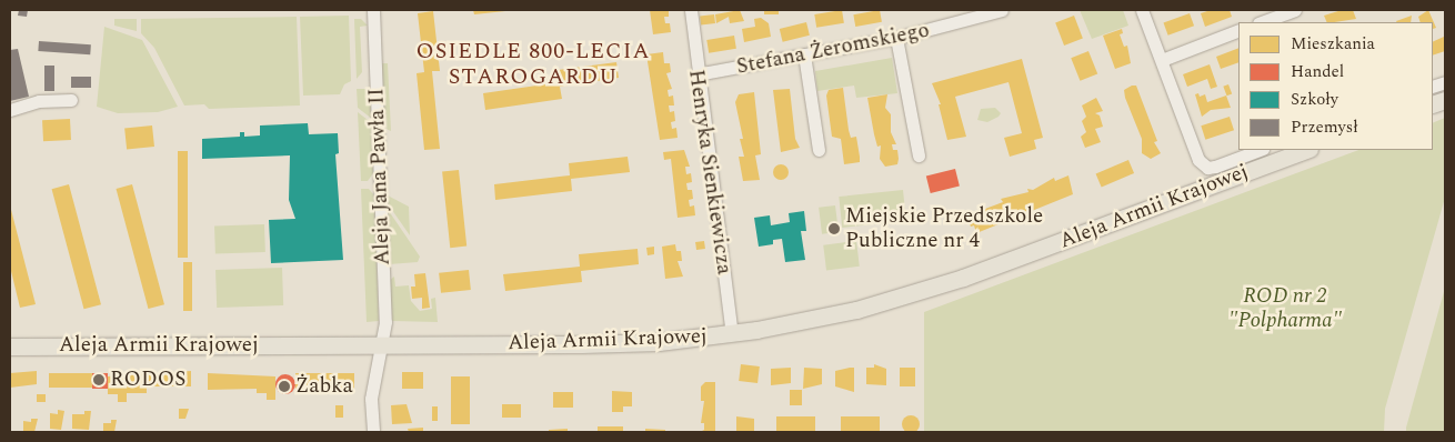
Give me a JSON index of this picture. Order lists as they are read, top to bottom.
{
  "streets": {
    "main road": ["Aleja Armii Krajowej"],
    "street": ["Stefana Żeromskiego", "Henryka Sienkiewicza", "Aleja Jana Pawła II"]
  },
  "crossings": [
    ["Stefana Żeromskiego", "Henryka Sienkiewicza"],
    ["Henryka Sienkiewicza", "Aleja Armii Krajowej"],
    ["Aleja Jana Pawła II", "Aleja Armii Krajowej"]
  ],
  "districts": ["OSIEDLE 800-LECIA STAROGARDU"],
  "parks": ["ROD nr 2 \"Polpharma\""],
  "places": ["Miejskie Przedszkole Publiczne nr 4", "RODOS", "Żabka"],
  "legend": [
    "Mieszkania",
    "Handel",
    "Szkoły",
    "Przemysł"
  ]
}
